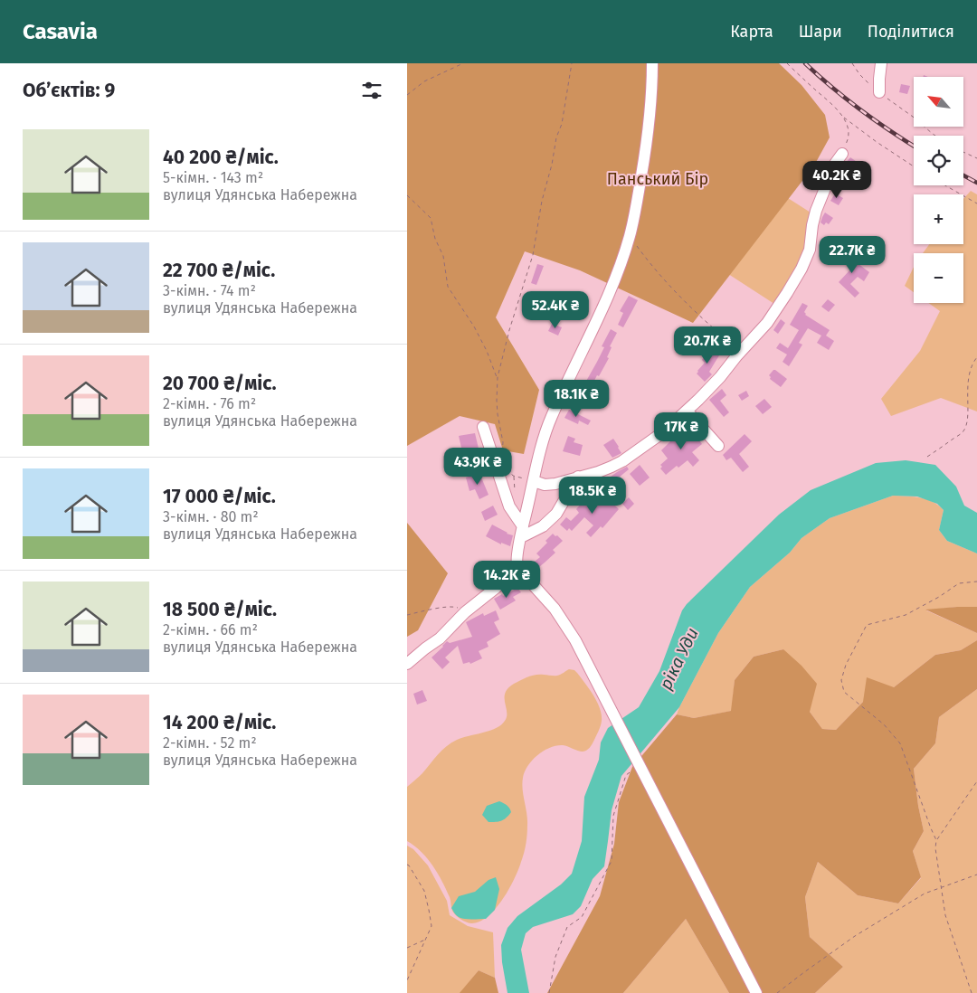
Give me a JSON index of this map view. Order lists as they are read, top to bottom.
{
  "water": ["ріка Уди"],
  "parks": ["Панський Бір"],
  "north": "top left",
  "page": {
    "header": "Casavia",
    "nav": ["Карта", "Шари", "Поділитися"],
    "heading": "Об’єктів: 9",
    "map_buttons": ["+", "−"],
    "list": [
      {
        "name": "40 200 ₴/міс.",
        "note": "5-кімн. · 143 m² · вулиця Удянська Набережна"
      },
      {
        "name": "22 700 ₴/міс.",
        "note": "3-кімн. · 74 m² · вулиця Удянська Набережна"
      },
      {
        "name": "20 700 ₴/міс.",
        "note": "2-кімн. · 76 m² · вулиця Удянська Набережна"
      },
      {
        "name": "17 000 ₴/міс.",
        "note": "3-кімн. · 80 m² · вулиця Удянська Набережна"
      },
      {
        "name": "18 500 ₴/міс.",
        "note": "2-кімн. · 66 m² · вулиця Удянська Набережна"
      },
      {
        "name": "14 200 ₴/міс.",
        "note": "2-кімн. · 52 m² · вулиця Удянська Набережна"
      }
    ],
    "price": [
      "40.2K ₴",
      "22.7K ₴",
      "52.4K ₴",
      "20.7K ₴",
      "18.1K ₴",
      "17K ₴",
      "43.9K ₴",
      "18.5K ₴",
      "14.2K ₴"
    ]
  }
}
